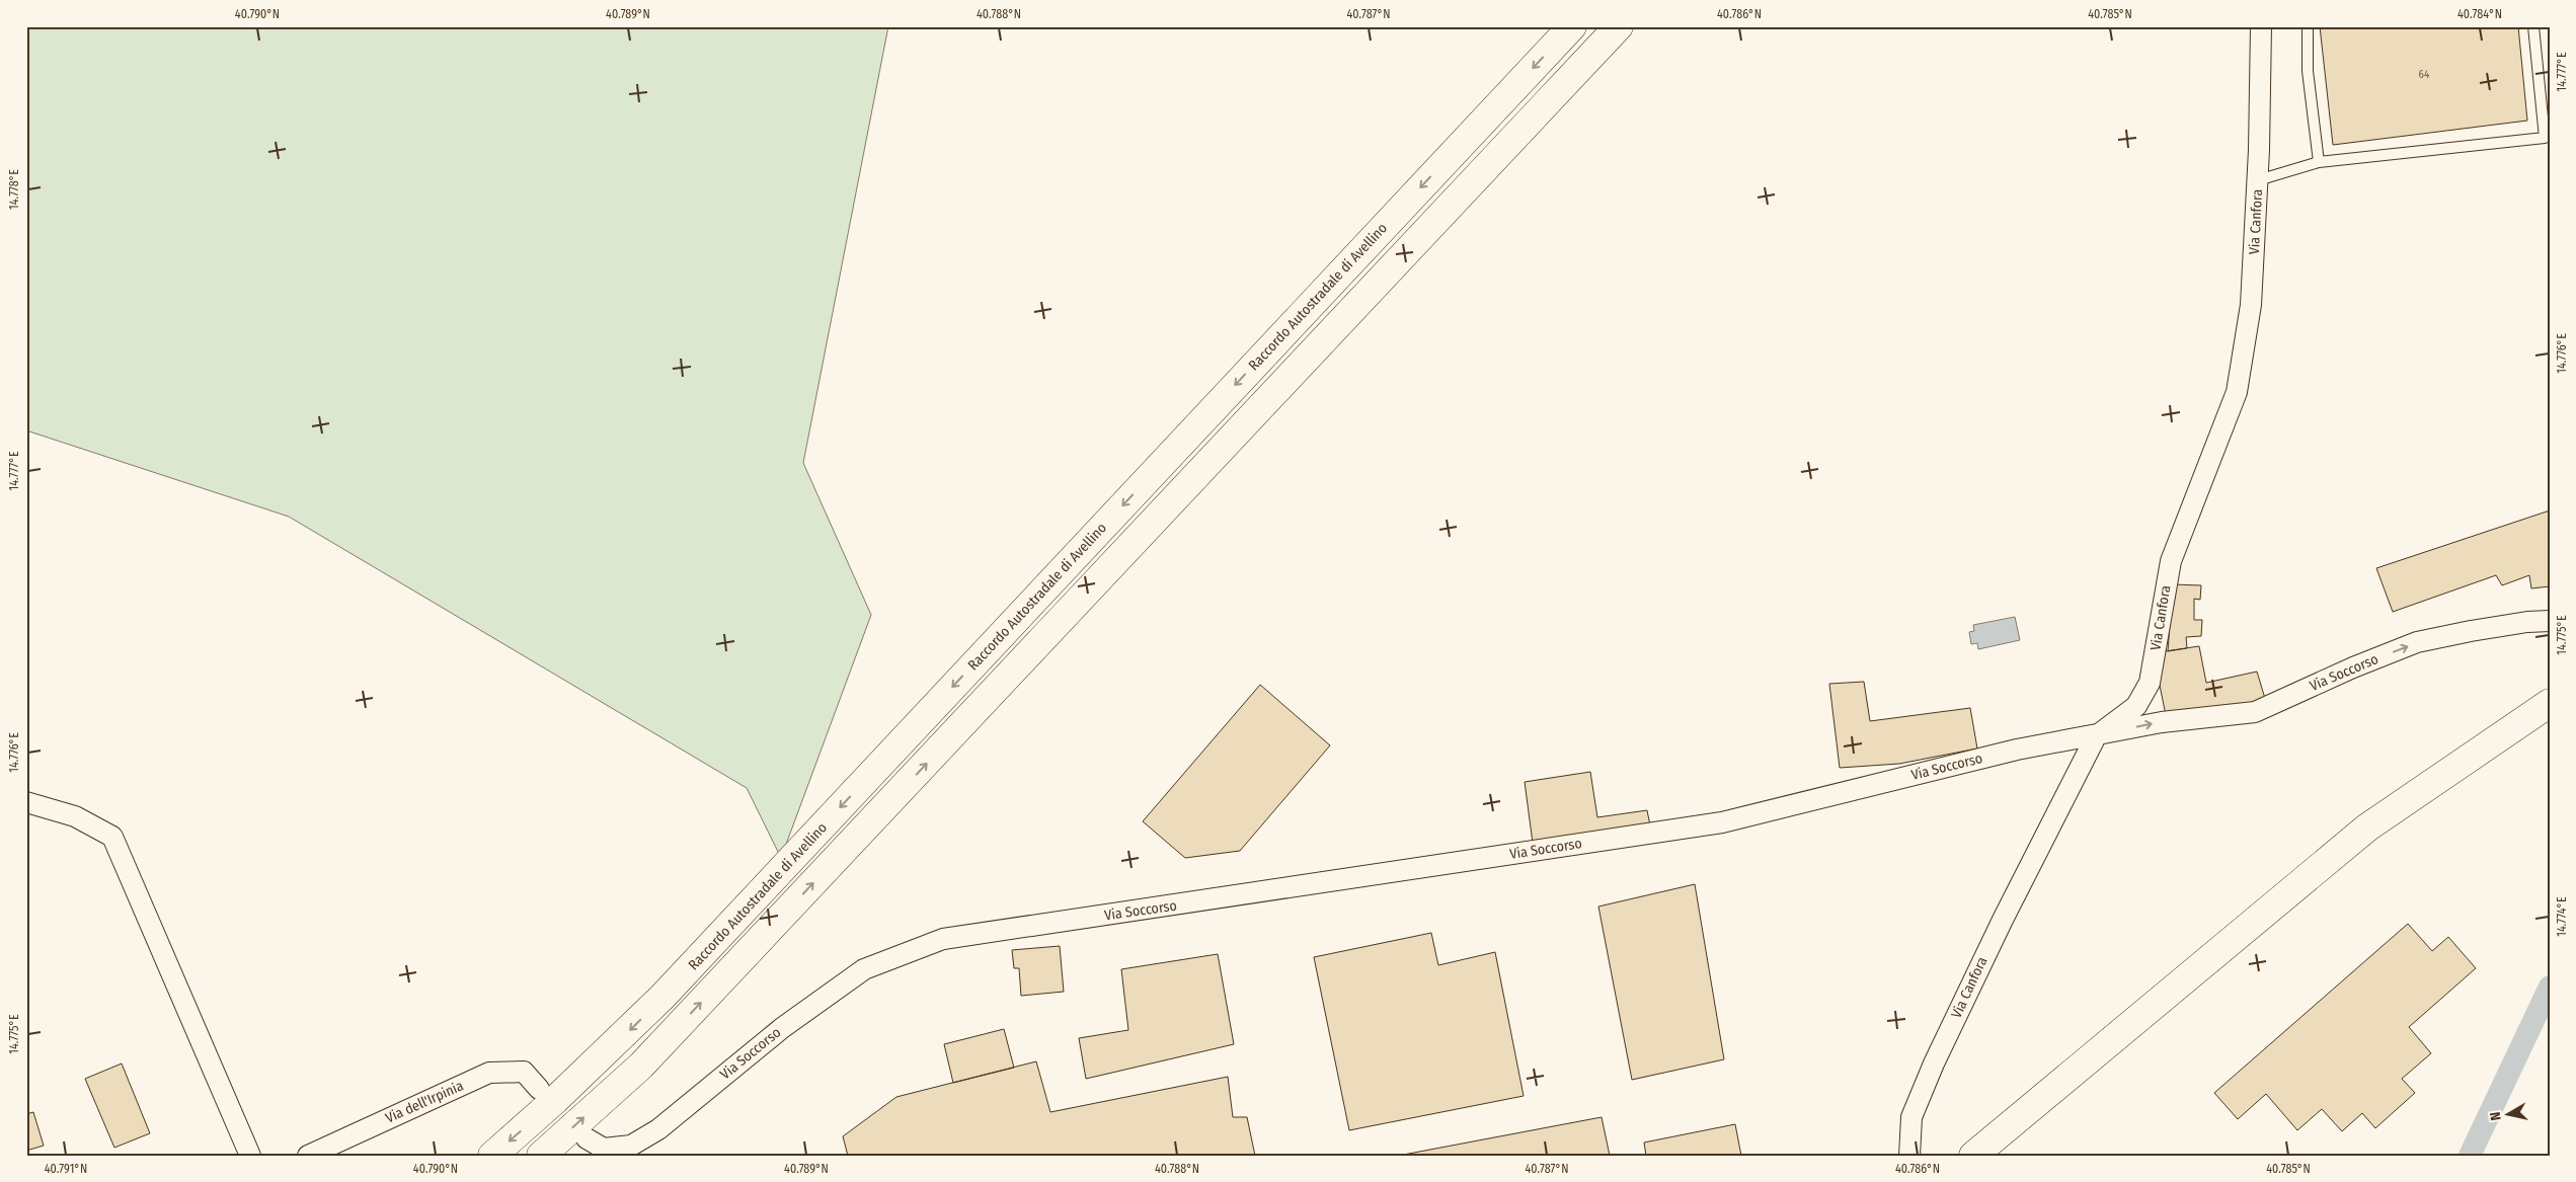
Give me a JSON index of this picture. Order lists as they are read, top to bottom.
{
  "streets": {
    "main road": ["Raccordo Autostradale di Avellino"],
    "street": ["Via Canfora", "Via Soccorso", "Via dell'Irpinia"]
  },
  "crossings": [
    ["Via Canfora", "Via Soccorso"]
  ],
  "house_numbers": ["64"],
  "north": "left",
  "coordinates": [
    "40.790°N",
    "40.789°N",
    "40.788°N",
    "40.787°N",
    "40.786°N",
    "40.785°N",
    "40.784°N",
    "14.777°E",
    "14.778°E",
    "14.776°E",
    "14.775°E",
    "14.774°E",
    "40.791°N"
  ]
}
